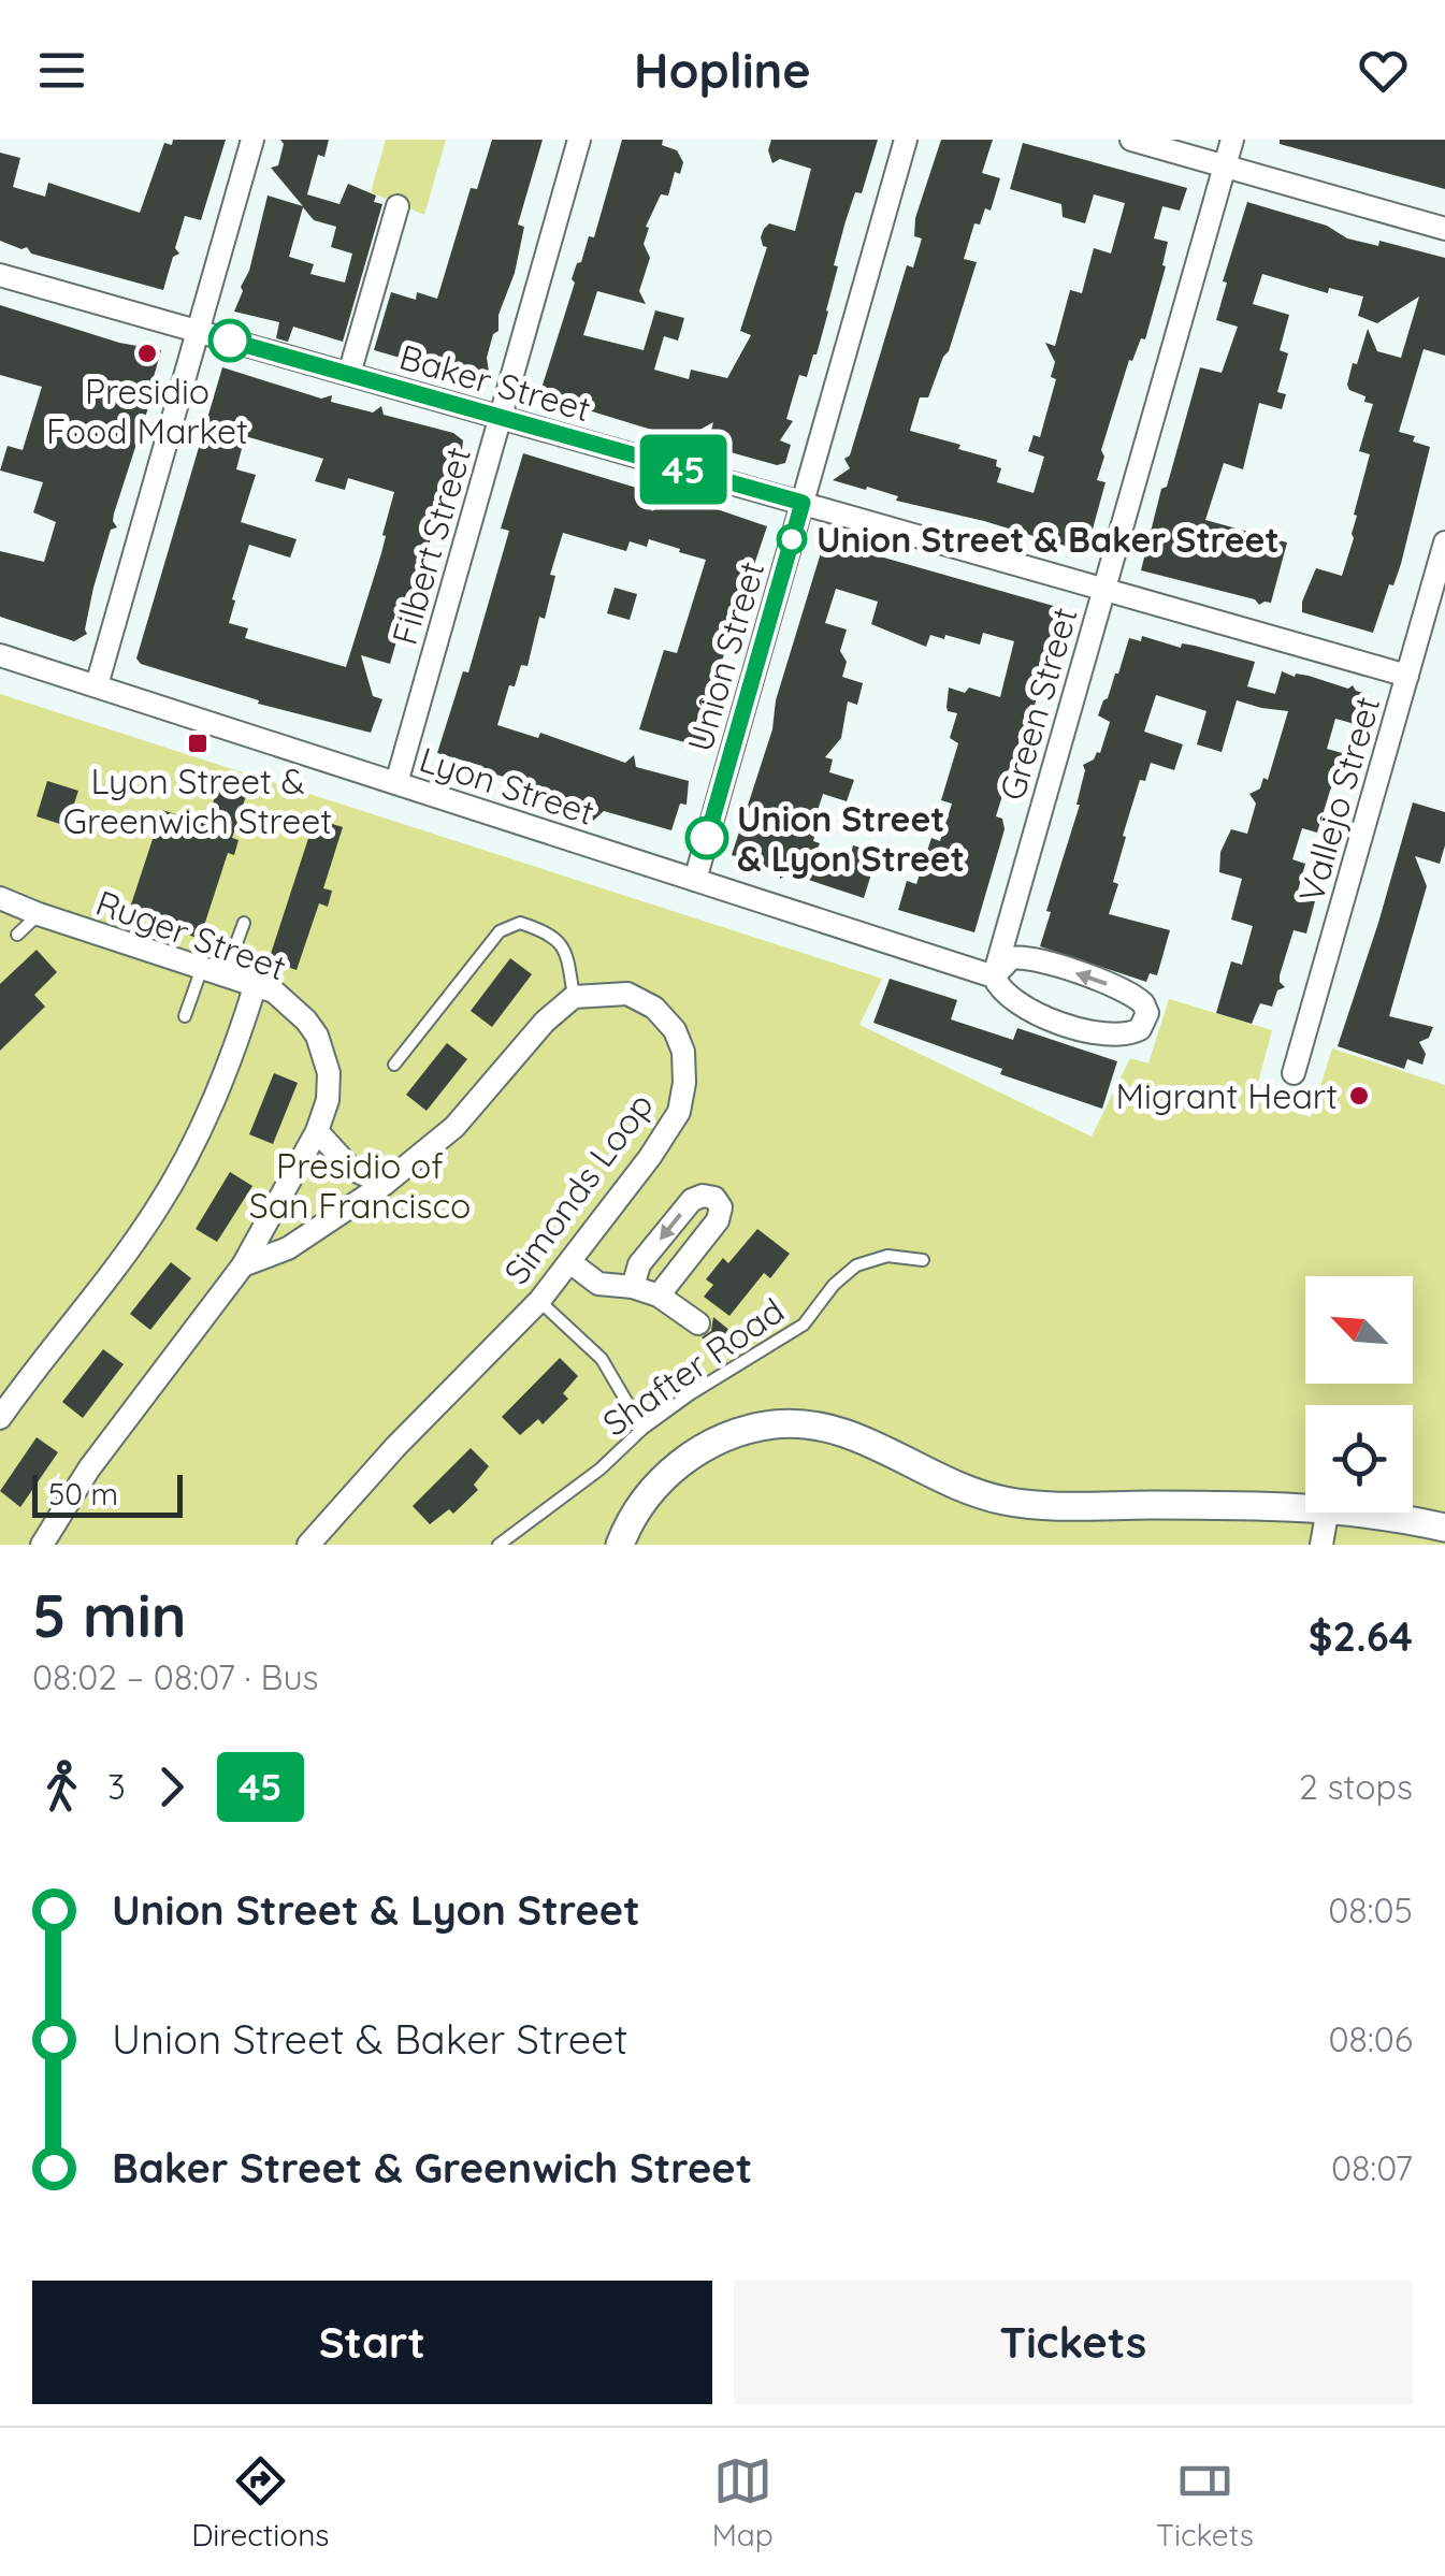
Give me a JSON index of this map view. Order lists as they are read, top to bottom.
{
  "streets": {
    "street": [
      "Baker Street",
      "Filbert Street",
      "Union Street",
      "Green Street",
      "Lyon Street",
      "Vallejo Street",
      "Ruger Street",
      "Simonds Loop"
    ],
    "lane": ["Shafter Road"]
  },
  "crossings": [
    ["Baker Street", "Filbert Street"],
    ["Baker Street", "Union Street"],
    ["Baker Street", "Green Street"],
    ["Baker Street", "Vallejo Street"],
    ["Filbert Street", "Lyon Street"],
    ["Union Street", "Lyon Street"],
    ["Green Street", "Lyon Street"]
  ],
  "parks": ["Presidio of San Francisco"],
  "places": {
    "other": [
      "Presidio Food Market",
      "Union Street & Baker Street",
      "Union Street & Lyon Street",
      "Migrant Heart"
    ],
    "transit": ["Lyon Street & Greenwich Street"]
  },
  "lines": ["bus line 45"],
  "scale_bar": "50 m",
  "north": "top left",
  "page": {
    "header": "Hopline",
    "on_map": "45",
    "scale": "50 m",
    "heading": ["5 min", "08:02 – 08:07 · Bus", "$2.64"],
    "legs": ["3", "45", "2 stops"],
    "list": [
      {
        "name": "Union Street & Lyon Street",
        "value": "08:05"
      },
      {
        "name": "Union Street & Baker Street",
        "value": "08:06"
      },
      {
        "name": "Baker Street & Greenwich Street",
        "value": "08:07"
      }
    ],
    "buttons": ["Start", "Tickets"],
    "tabs": ["Directions", "Map", "Tickets"]
  }
}
